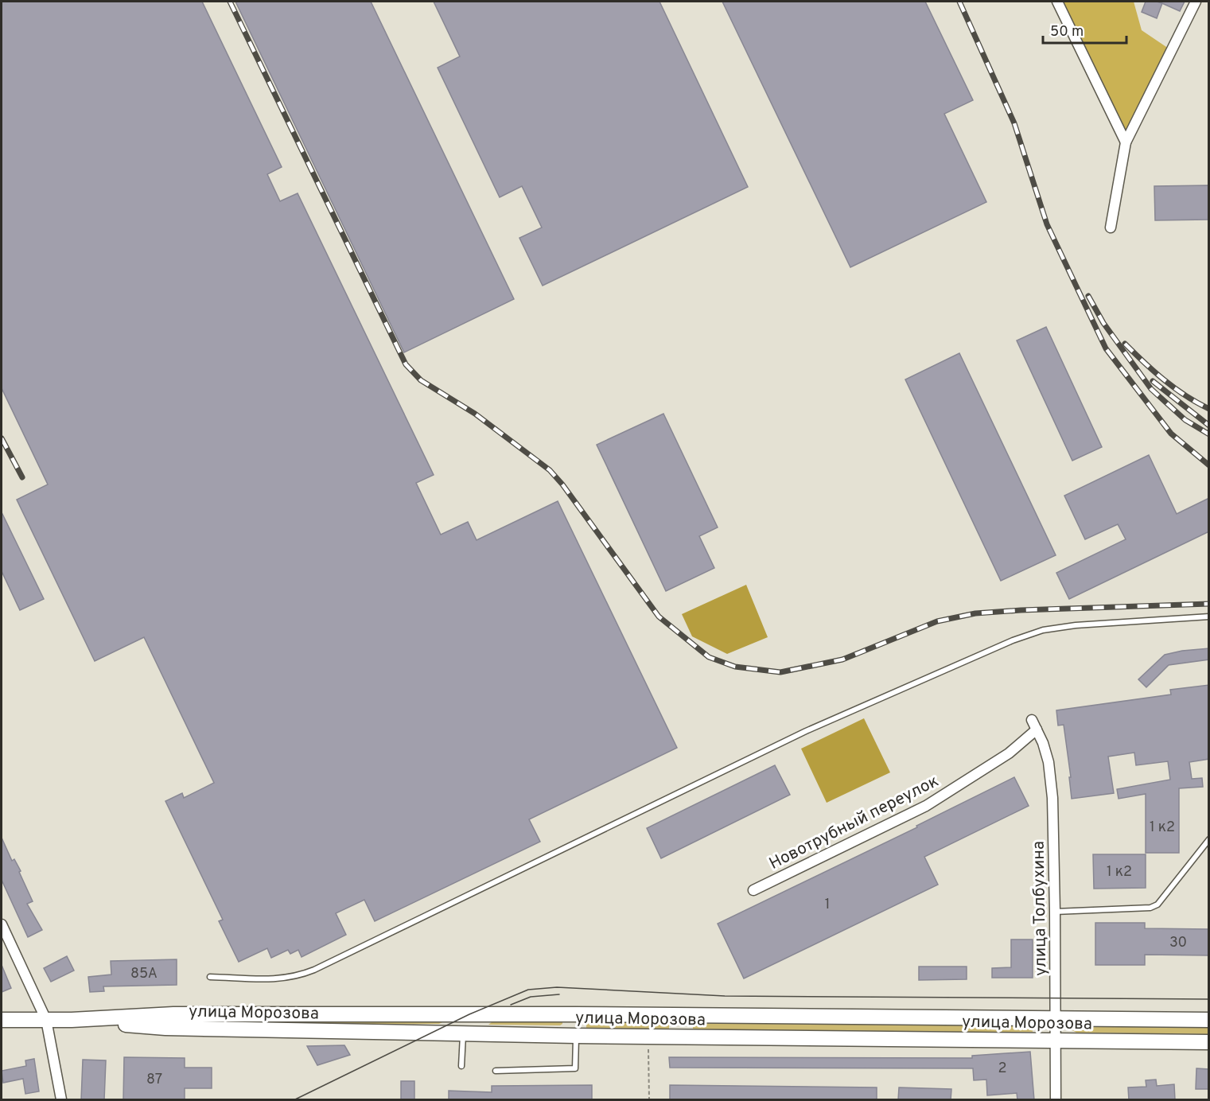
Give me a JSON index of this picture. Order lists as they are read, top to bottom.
{
  "streets": {
    "main road": ["улица Морозова"],
    "street": ["Новотрубный переулок", "улица Толбухина"]
  },
  "crossings": [
    ["Новотрубный переулок", "улица Толбухина"],
    ["улица Толбухина", "улица Морозова"]
  ],
  "house_numbers": [
    "1 к2",
    "1 к2",
    "1",
    "30",
    "85А",
    "2",
    "87"
  ],
  "scale_bar": "50 m"
}
